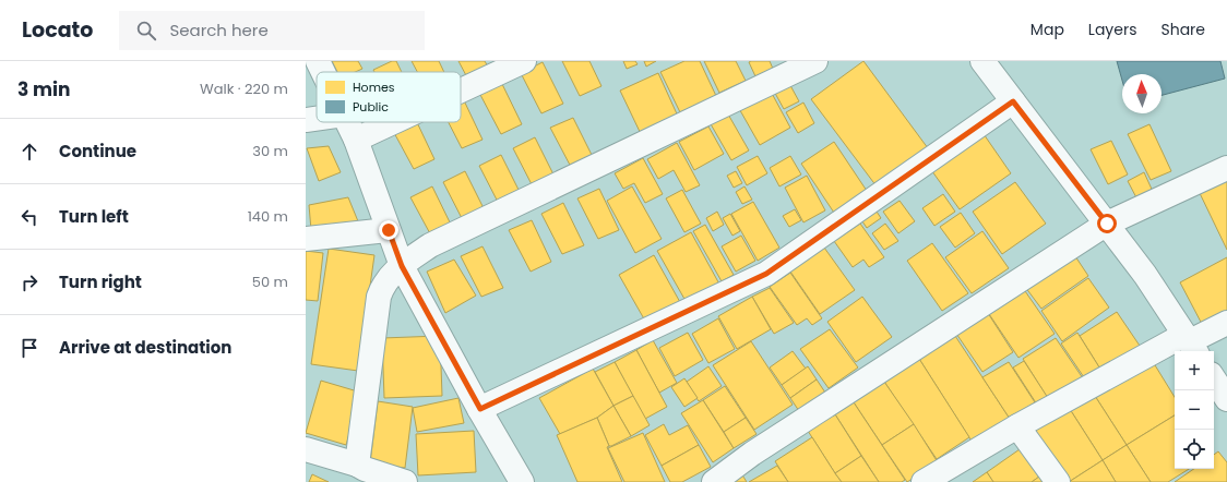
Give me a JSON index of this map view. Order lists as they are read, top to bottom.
{
  "legend": ["Homes", "Public"],
  "north": "top",
  "page": {
    "header": "Locato",
    "search": "Search here",
    "nav": ["Map", "Layers", "Share"],
    "heading": ["3 min", "Walk · 220 m"],
    "list": [
      ["Continue", "30 m"],
      ["Turn left", "140 m"],
      ["Turn right", "50 m"],
      "Arrive at destination"
    ],
    "map_buttons": ["+", "−"]
  }
}
